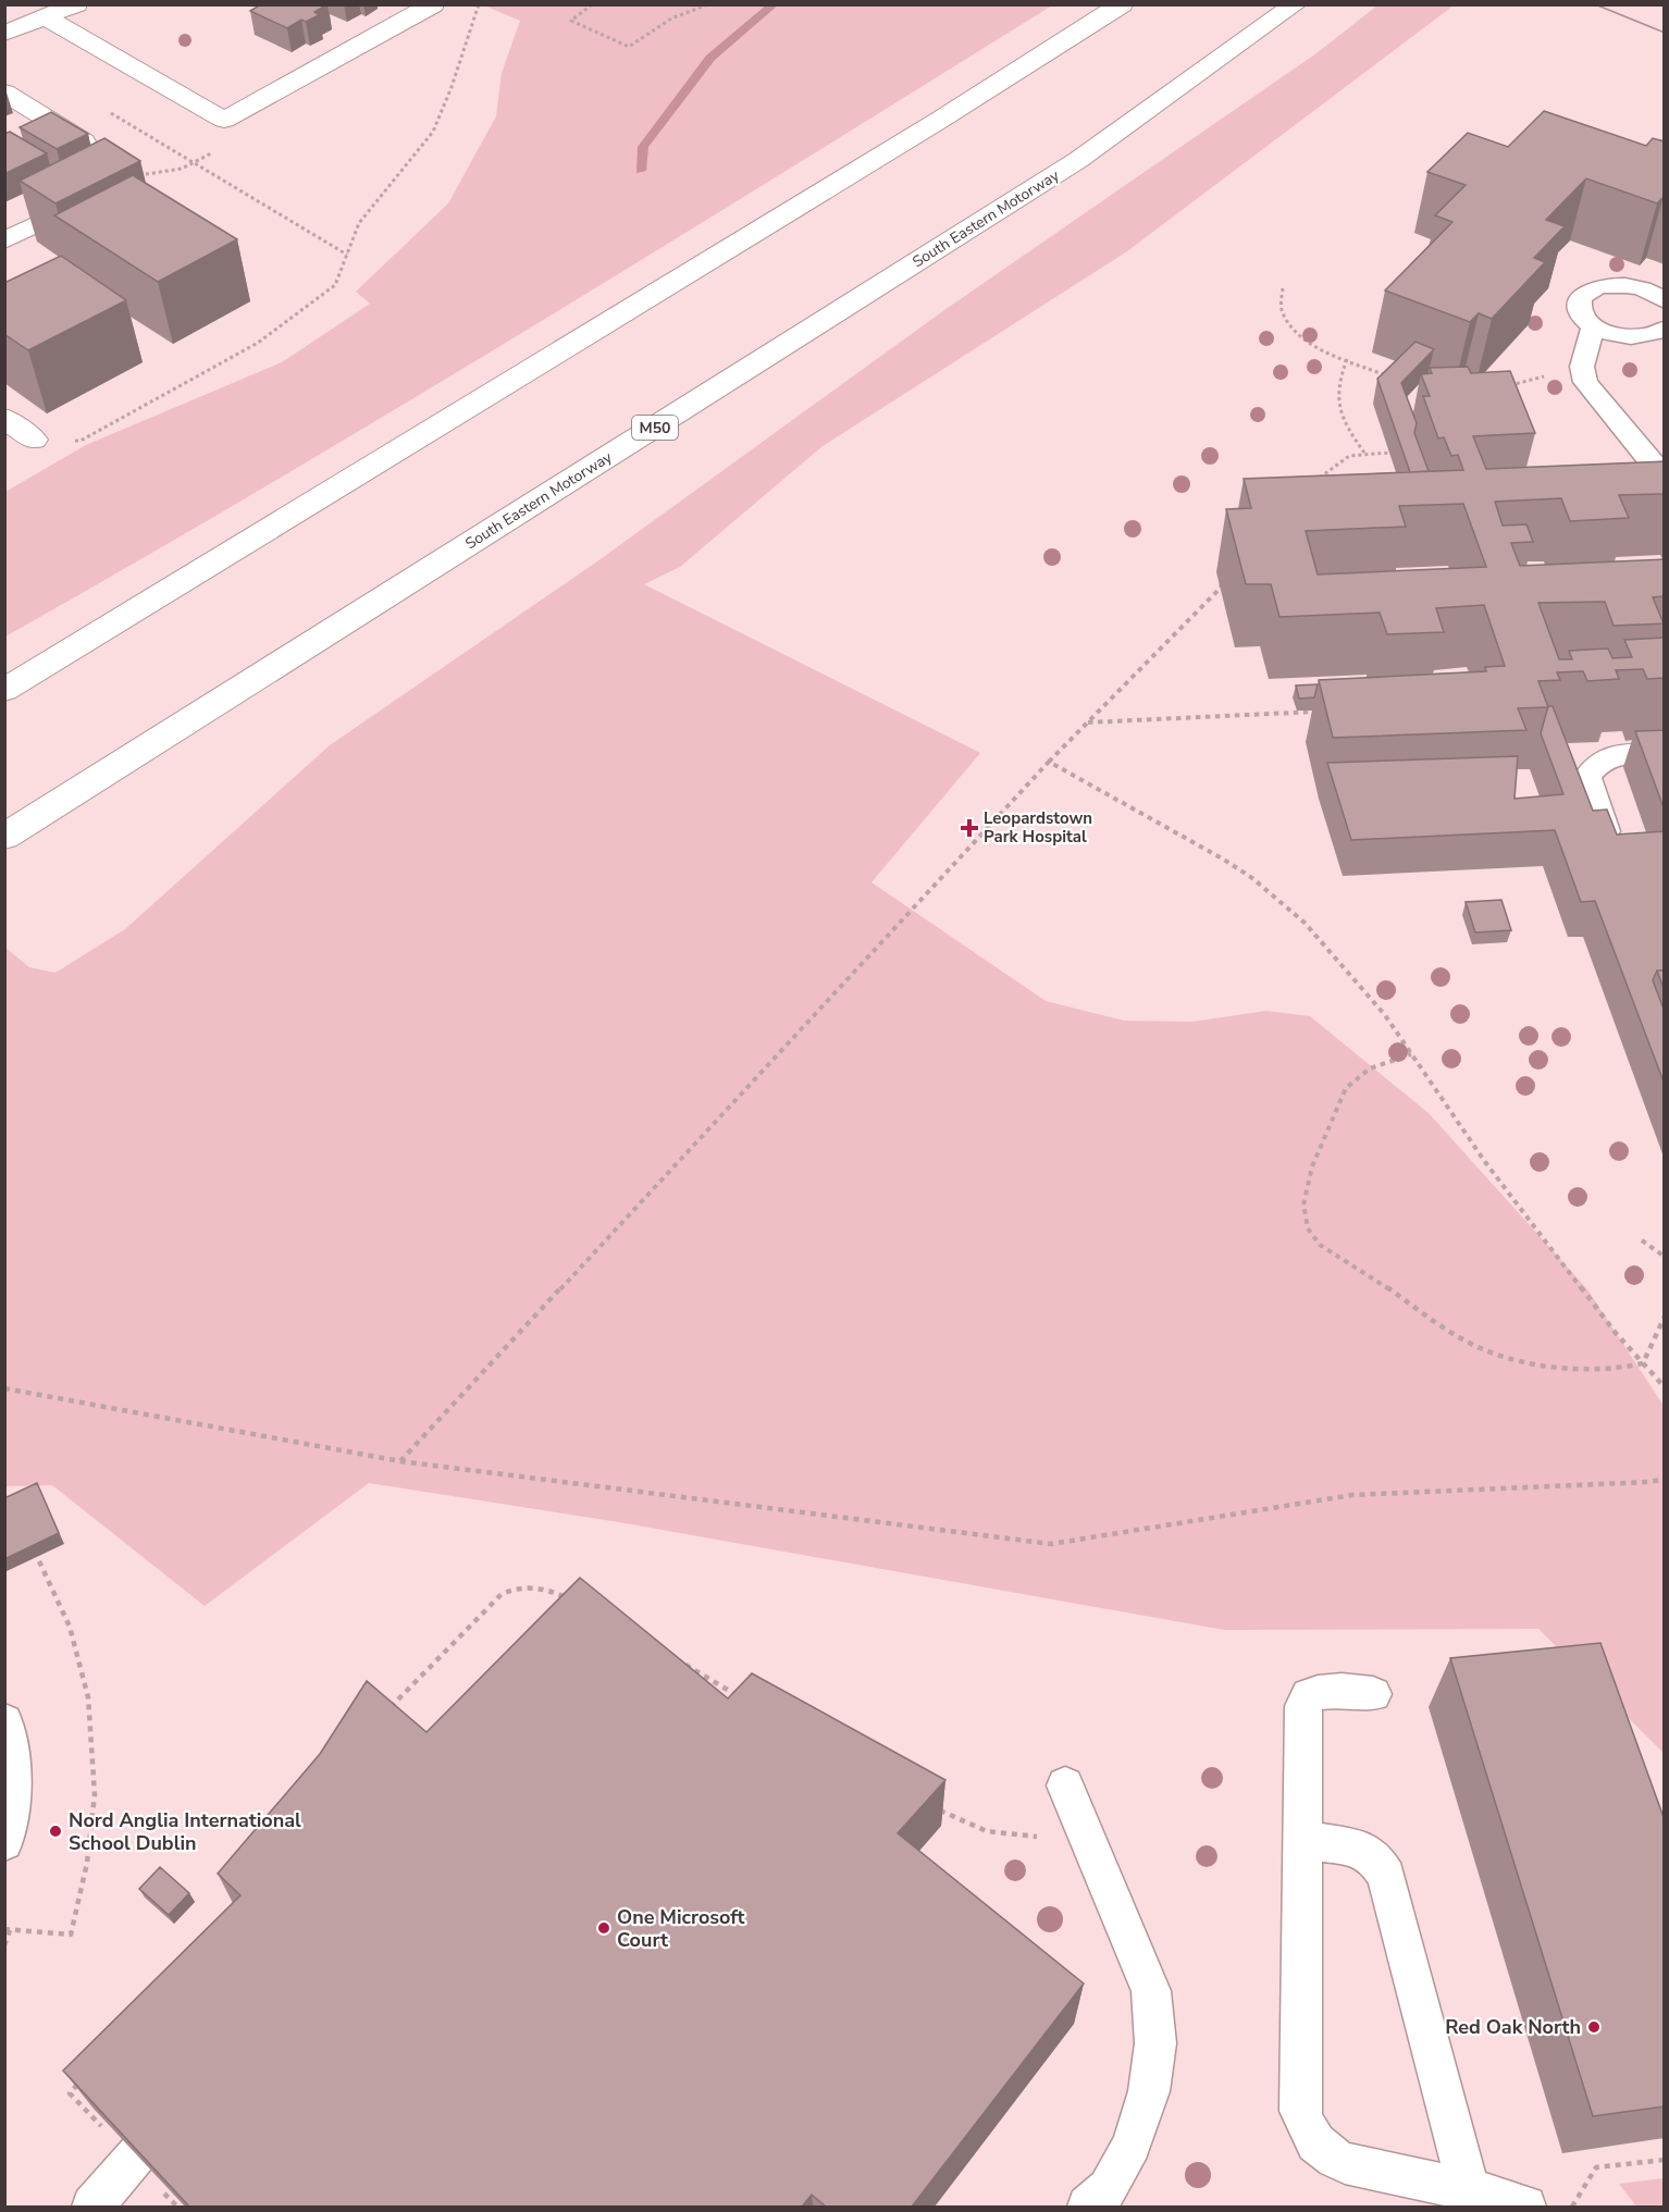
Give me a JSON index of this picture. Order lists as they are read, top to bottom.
{
  "streets": {
    "main road": ["South Eastern Motorway", "M50"]
  },
  "places": {
    "health": ["Leopardstown Park Hospital"],
    "other": ["Nord Anglia International School Dublin", "One Microsoft Court", "Red Oak North"]
  }
}
